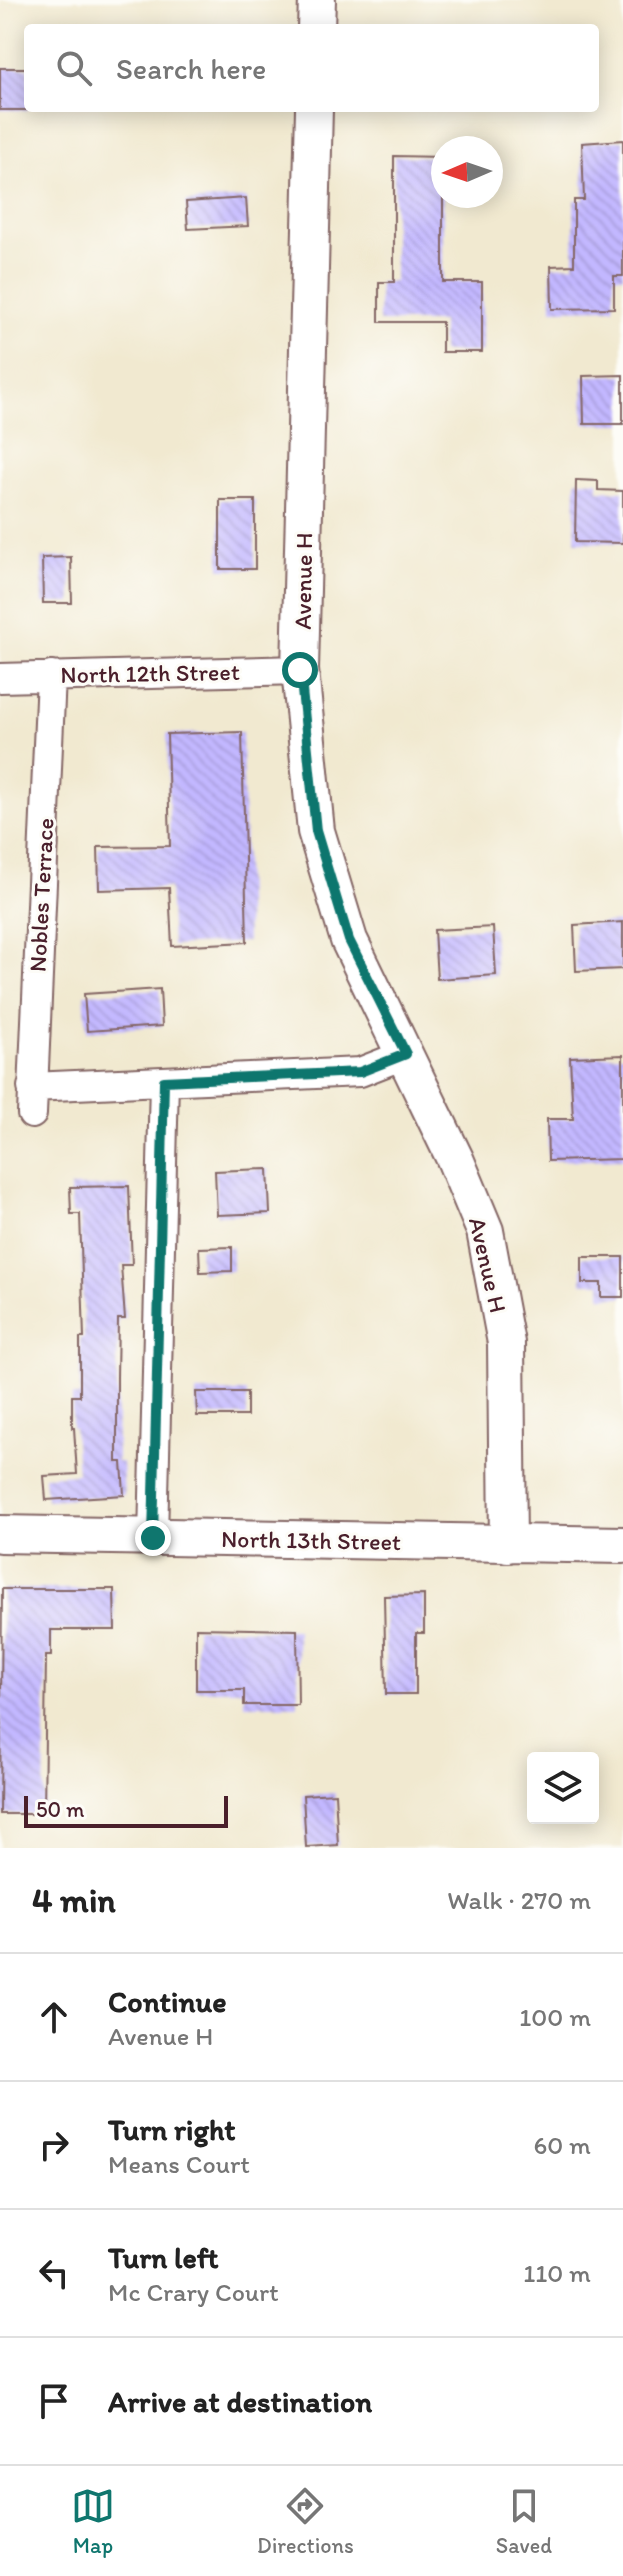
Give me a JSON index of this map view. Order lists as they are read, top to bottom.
{
  "streets": {
    "street": [
      "Avenue H",
      "North 12th Street",
      "Nobles Terrace",
      "North 13th Street"
    ]
  },
  "crossings": [
    ["Avenue H", "North 12th Street"],
    ["Avenue H", "North 13th Street"],
    ["North 12th Street", "Nobles Terrace"]
  ],
  "scale_bar": "50 m",
  "north": "left",
  "page": {
    "search": "Search here",
    "scale": "50 m",
    "heading": ["4 min", "Walk · 270 m"],
    "list": [
      ["Continue", "Avenue H", "100 m"],
      ["Turn right", "Means Court", "60 m"],
      ["Turn left", "Mc Crary Court", "110 m"],
      "Arrive at destination"
    ],
    "nav": ["Map", "Directions", "Saved"]
  }
}
